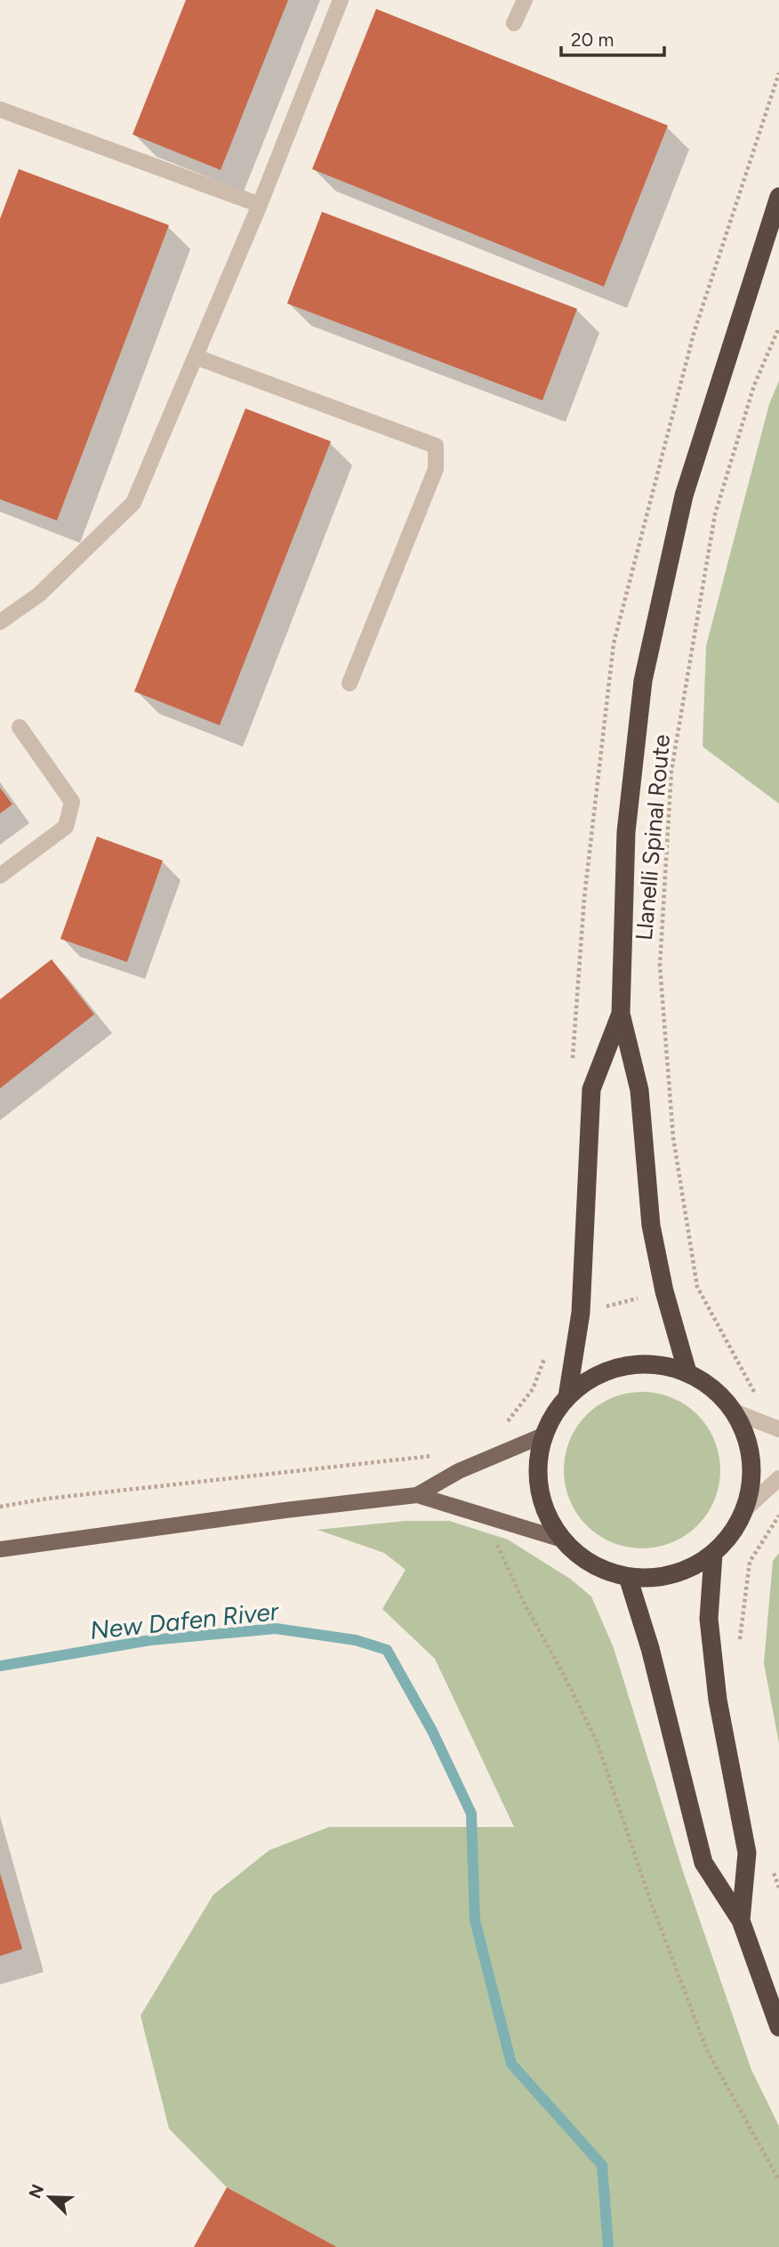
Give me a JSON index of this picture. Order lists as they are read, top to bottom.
{
  "streets": {
    "path": ["Llanelli Spinal Route"]
  },
  "water": ["New Dafen River"],
  "scale_bar": "20 m",
  "north": "top left"
}
